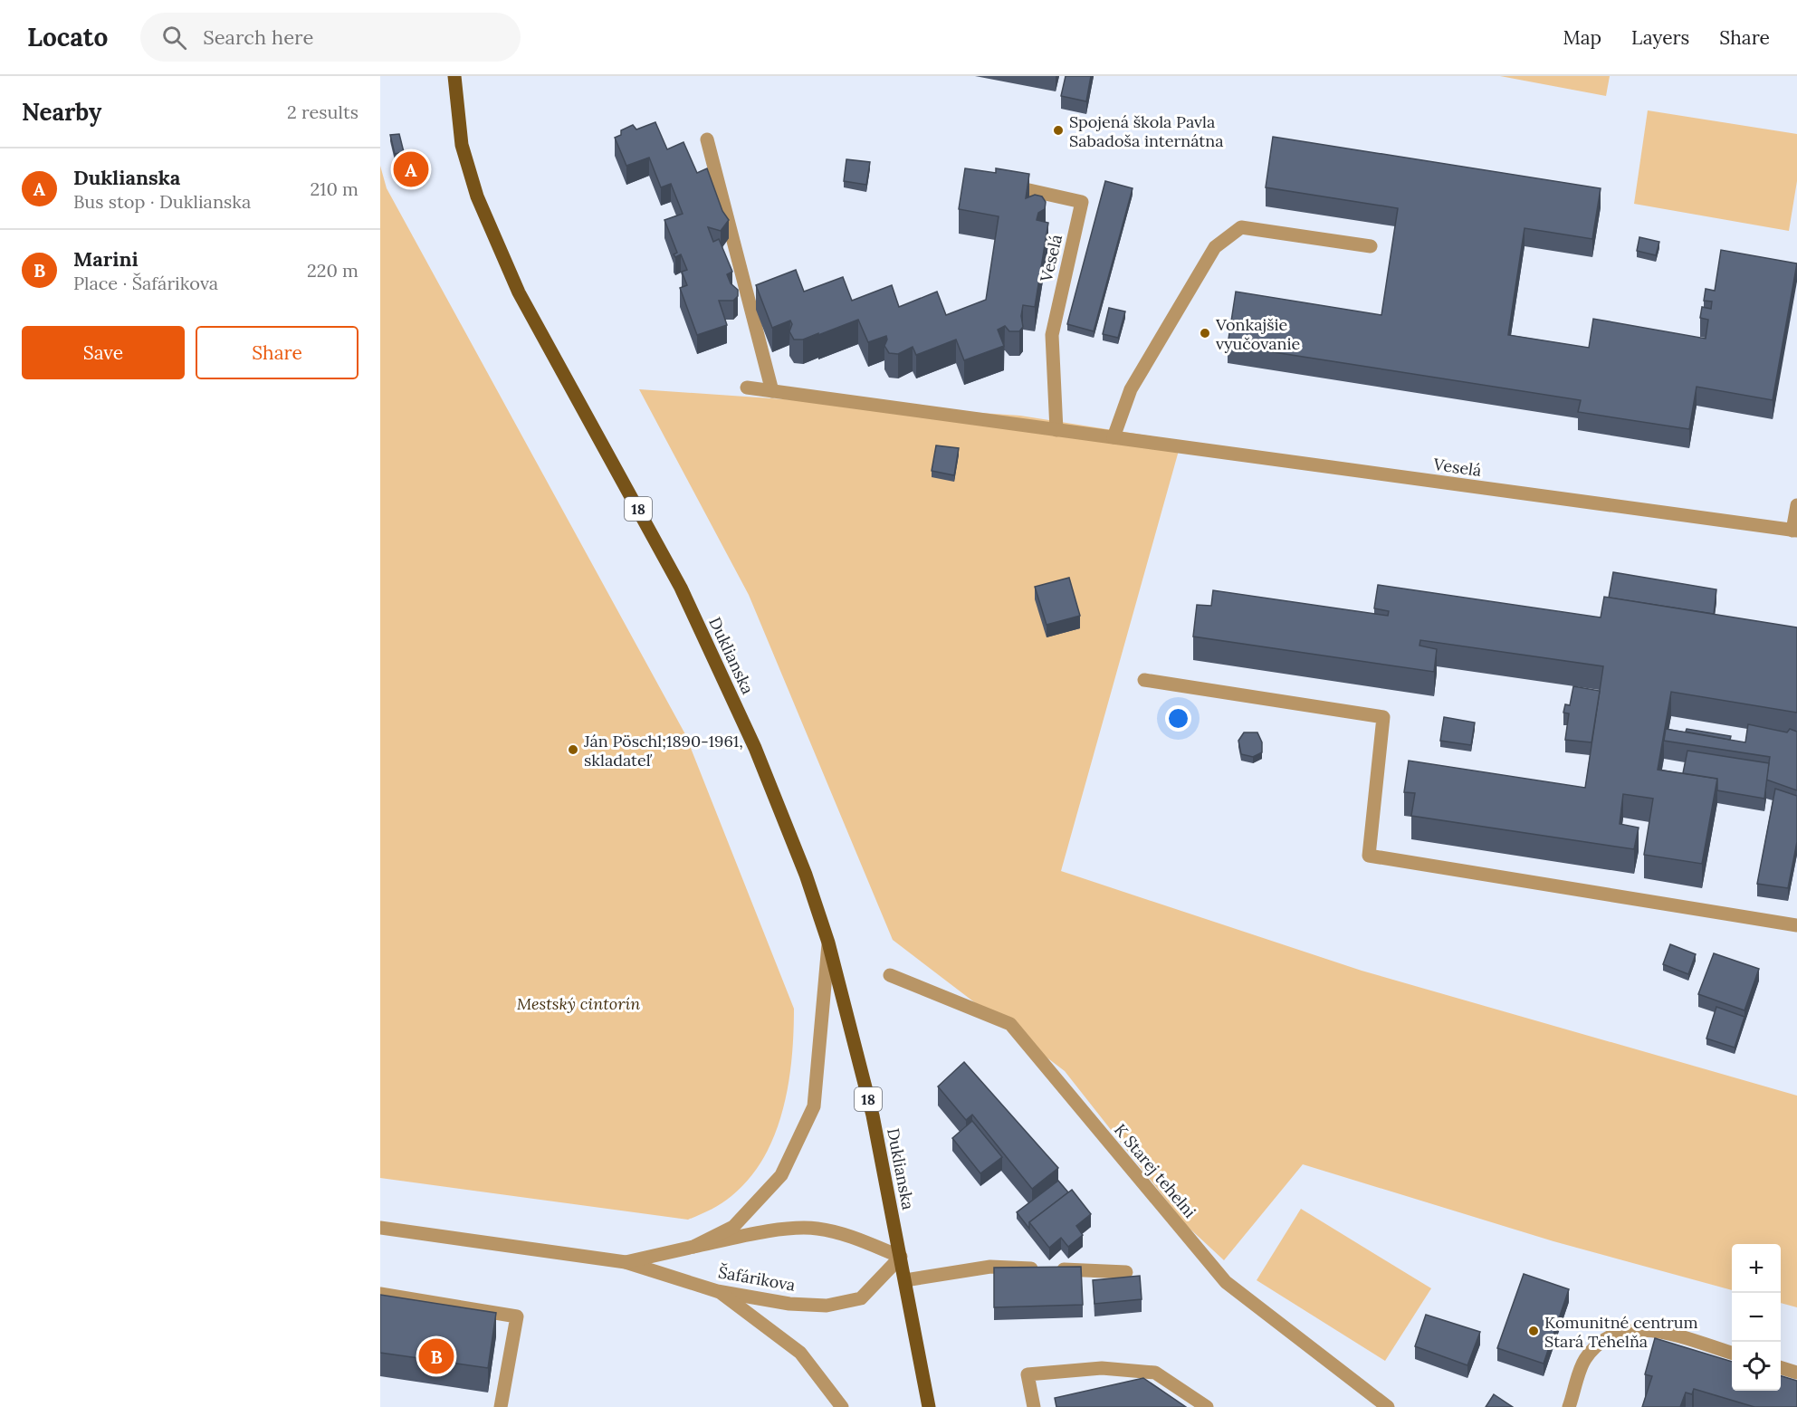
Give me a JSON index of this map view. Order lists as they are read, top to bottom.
{
  "streets": {
    "main road": ["18", "Duklianska"],
    "street": ["Veselá", "K Starej tehelni", "Šafárikova"]
  },
  "crossings": [
    ["Duklianska", "Šafárikova"]
  ],
  "parks": ["Mestský cintorín"],
  "places": [
    "Spojená škola Pavla Sabadoša internátna",
    "Vonkajšie vyučovanie",
    "Ján Pöschl;1890-1961, skladateľ",
    "Komunitné centrum Stará Tehelňa"
  ],
  "page": {
    "header": "Locato",
    "search": "Search here",
    "nav": ["Map", "Layers", "Share"],
    "heading": ["Nearby", "2 results"],
    "list": [
      {
        "mark": "A",
        "name": "Duklianska",
        "note": "Bus stop · Duklianska",
        "value": "210 m"
      },
      {
        "mark": "B",
        "name": "Marini",
        "note": "Place · Šafárikova",
        "value": "220 m"
      }
    ],
    "pins": ["A", "B"],
    "buttons": ["Save", "Share"],
    "map_buttons": ["+", "−"]
  }
}
